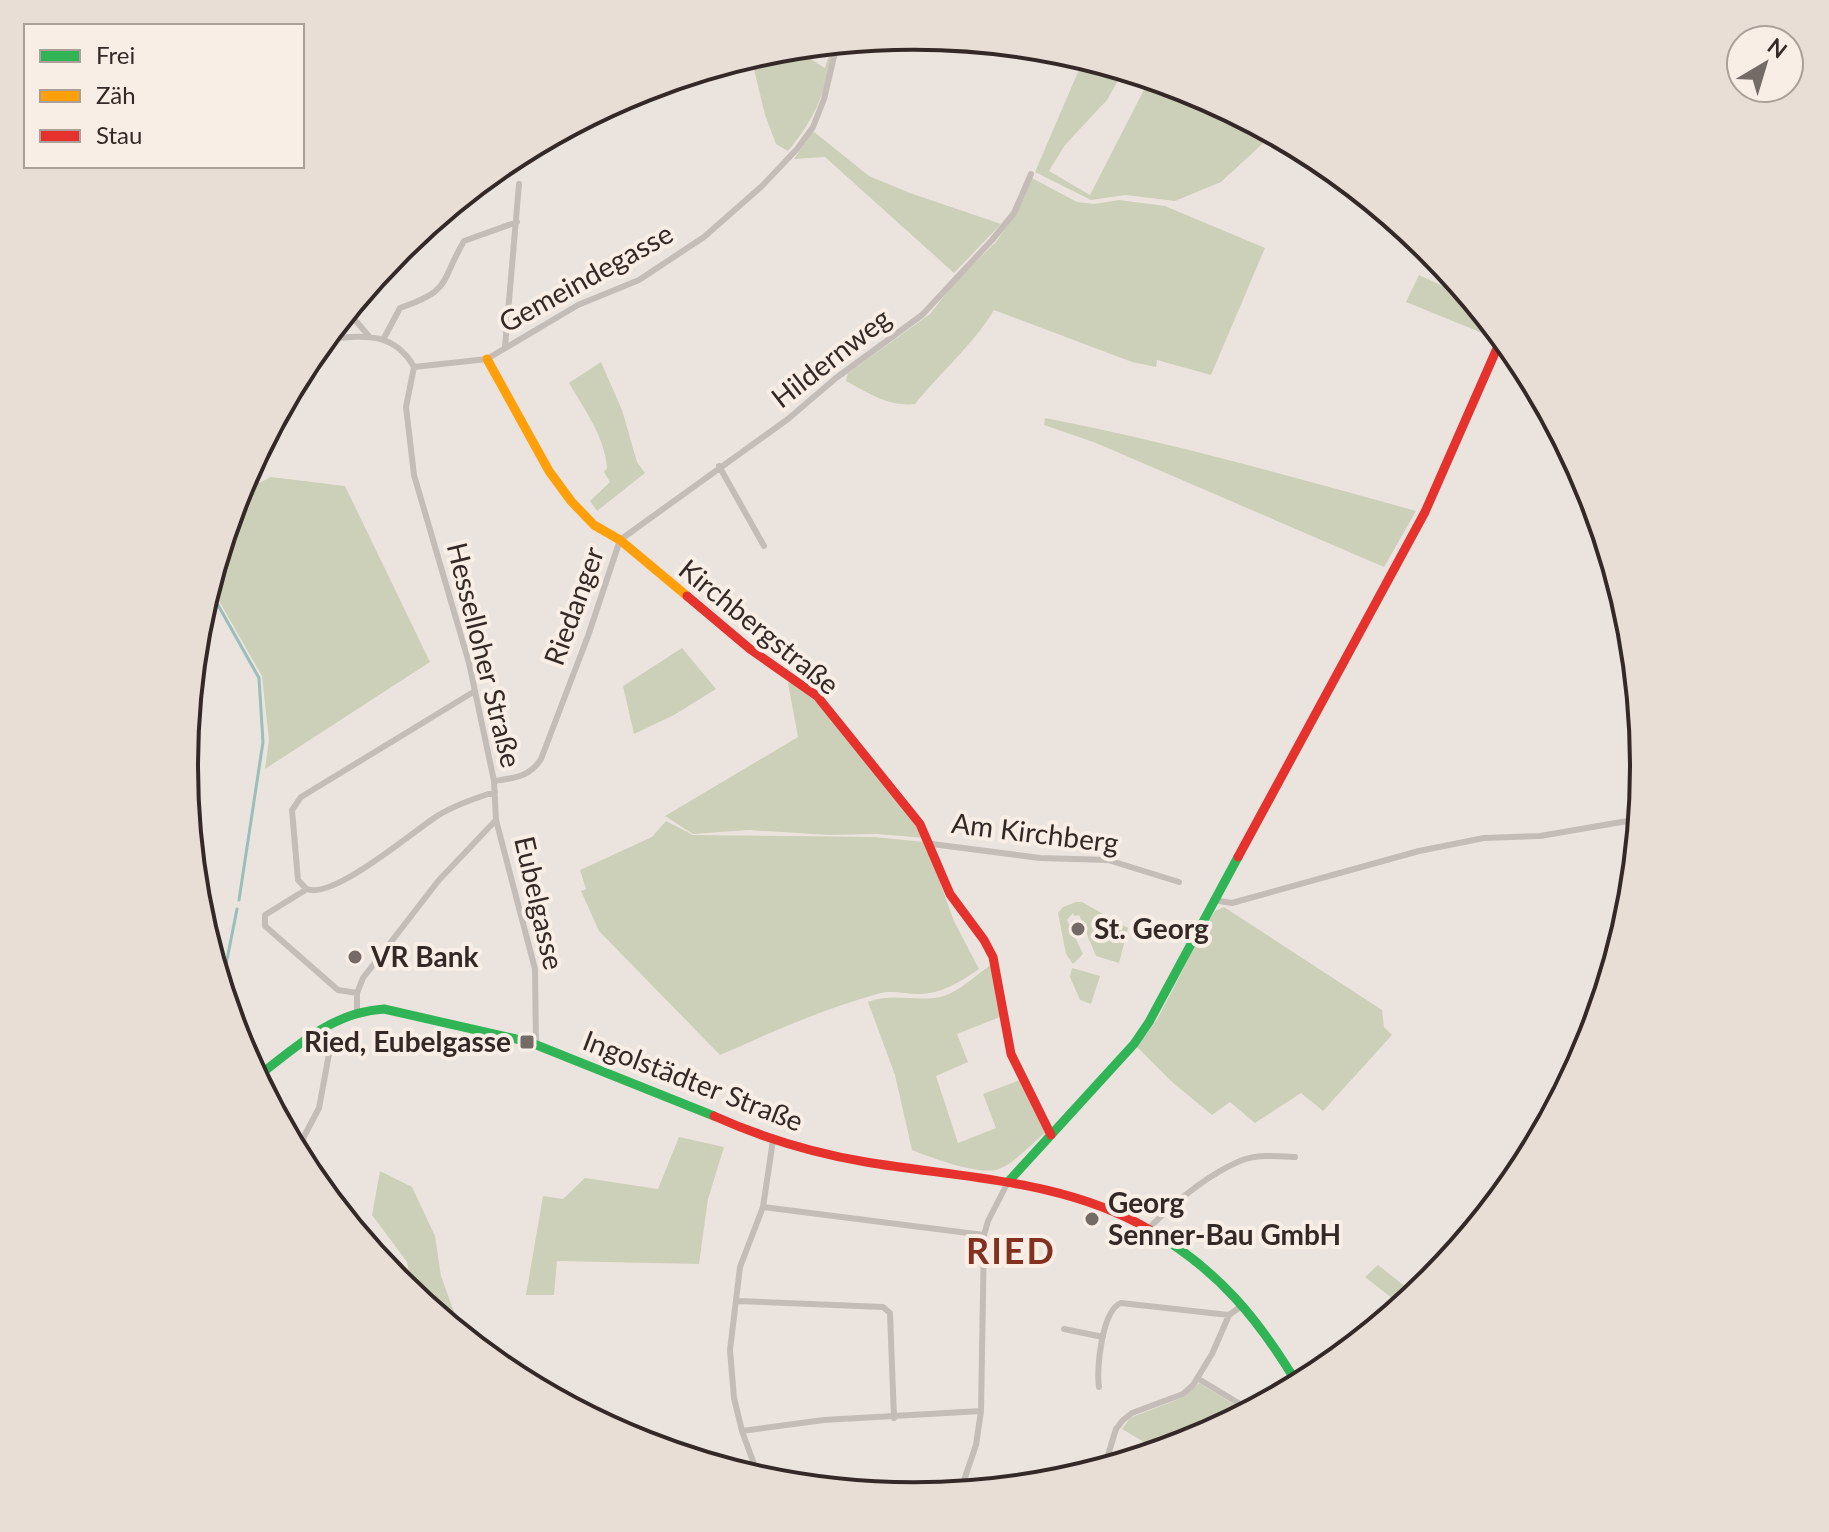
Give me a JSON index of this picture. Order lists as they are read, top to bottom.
{
  "streets": {
    "main road": ["Riedanger", "Kirchbergstraße", "Ingolstädter Straße"],
    "street": [
      "Gemeindegasse",
      "Hildernweg",
      "Hesselloher Straße",
      "Am Kirchberg",
      "Eubelgasse"
    ]
  },
  "crossings": [
    ["Gemeindegasse", "Riedanger"],
    ["Gemeindegasse", "Hesselloher Straße"],
    ["Hildernweg", "Riedanger"],
    ["Hildernweg", "Kirchbergstraße"],
    ["Riedanger", "Kirchbergstraße"],
    ["Riedanger", "Hesselloher Straße"],
    ["Kirchbergstraße", "Am Kirchberg"],
    ["Hesselloher Straße", "Eubelgasse"],
    ["Eubelgasse", "Ingolstädter Straße"]
  ],
  "districts": ["RIED"],
  "places": {
    "other": ["St. Georg", "VR Bank", "Georg Senner-Bau GmbH"],
    "transit": ["Ried, Eubelgasse"]
  },
  "legend": ["Frei", "Zäh", "Stau"],
  "north": "top right"
}
